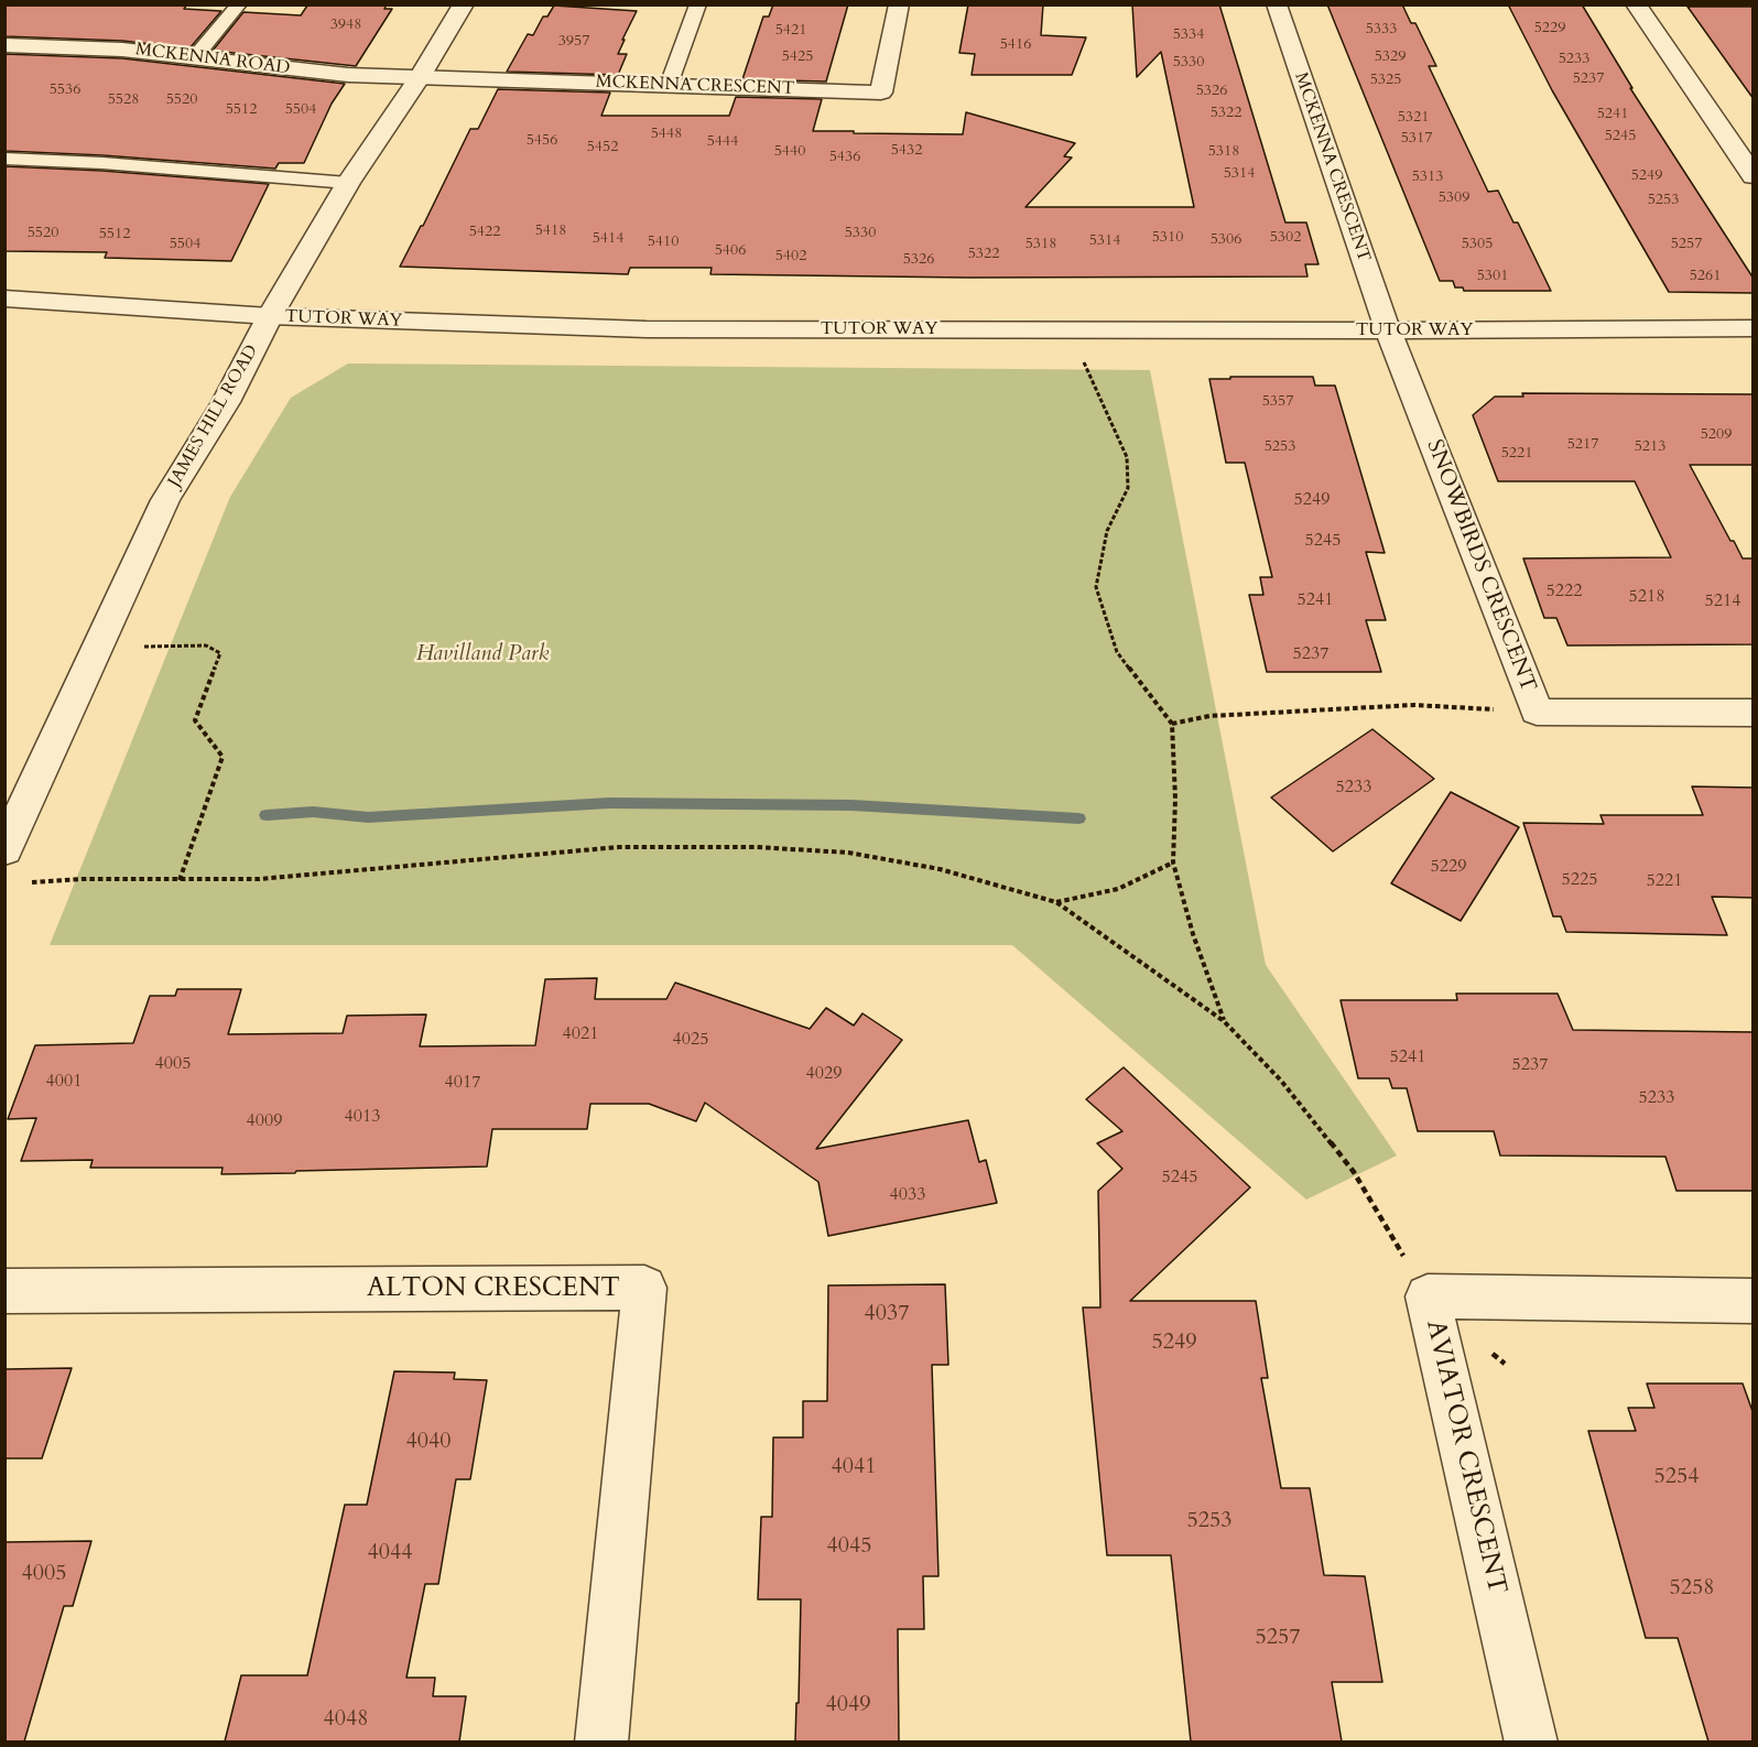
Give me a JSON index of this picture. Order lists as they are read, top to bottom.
{
  "streets": {
    "street": [
      "MCKENNA ROAD",
      "MCKENNA CRESCENT",
      "TUTOR WAY",
      "JAMES HILL ROAD",
      "SNOWBIRDS CRESCENT",
      "ALTON CRESCENT",
      "AVIATOR CRESCENT"
    ]
  },
  "crossings": [
    ["MCKENNA ROAD", "MCKENNA CRESCENT"],
    ["MCKENNA ROAD", "JAMES HILL ROAD"],
    ["MCKENNA CRESCENT", "TUTOR WAY"],
    ["MCKENNA CRESCENT", "JAMES HILL ROAD"],
    ["MCKENNA CRESCENT", "SNOWBIRDS CRESCENT"],
    ["TUTOR WAY", "JAMES HILL ROAD"],
    ["TUTOR WAY", "SNOWBIRDS CRESCENT"]
  ],
  "parks": ["Havilland Park"],
  "house_numbers": [
    "3948",
    "5229",
    "5333",
    "5421",
    "5334",
    "3957",
    "5416",
    "5425",
    "5329",
    "5233",
    "5330",
    "5237",
    "5325",
    "5536",
    "5326",
    "5528",
    "5520",
    "5512",
    "5504",
    "5322",
    "5241",
    "5321",
    "5448",
    "5245",
    "5317",
    "5456",
    "5444",
    "5452",
    "5432",
    "5440",
    "5318",
    "5436",
    "5314",
    "5249",
    "5313",
    "5309",
    "5253",
    "5418",
    "5422",
    "5520",
    "5330",
    "5512",
    "5310",
    "5302",
    "5414",
    "5306",
    "5314",
    "5410",
    "5504",
    "5318",
    "5305",
    "5257",
    "5406",
    "5322",
    "5402",
    "5326",
    "5301",
    "5261",
    "5357",
    "5209",
    "5217",
    "5253",
    "5213",
    "5221",
    "5249",
    "5245",
    "5222",
    "5218",
    "5241",
    "5214",
    "5237",
    "5233",
    "5229",
    "5225",
    "5221",
    "4021",
    "4025",
    "5241",
    "4005",
    "5237",
    "4029",
    "4001",
    "4017",
    "5233",
    "4013",
    "4009",
    "5245",
    "4033",
    "4037",
    "5249",
    "4040",
    "4041",
    "5254",
    "5253",
    "4045",
    "4044",
    "4005",
    "5258",
    "5257",
    "4049",
    "4048"
  ]
}
